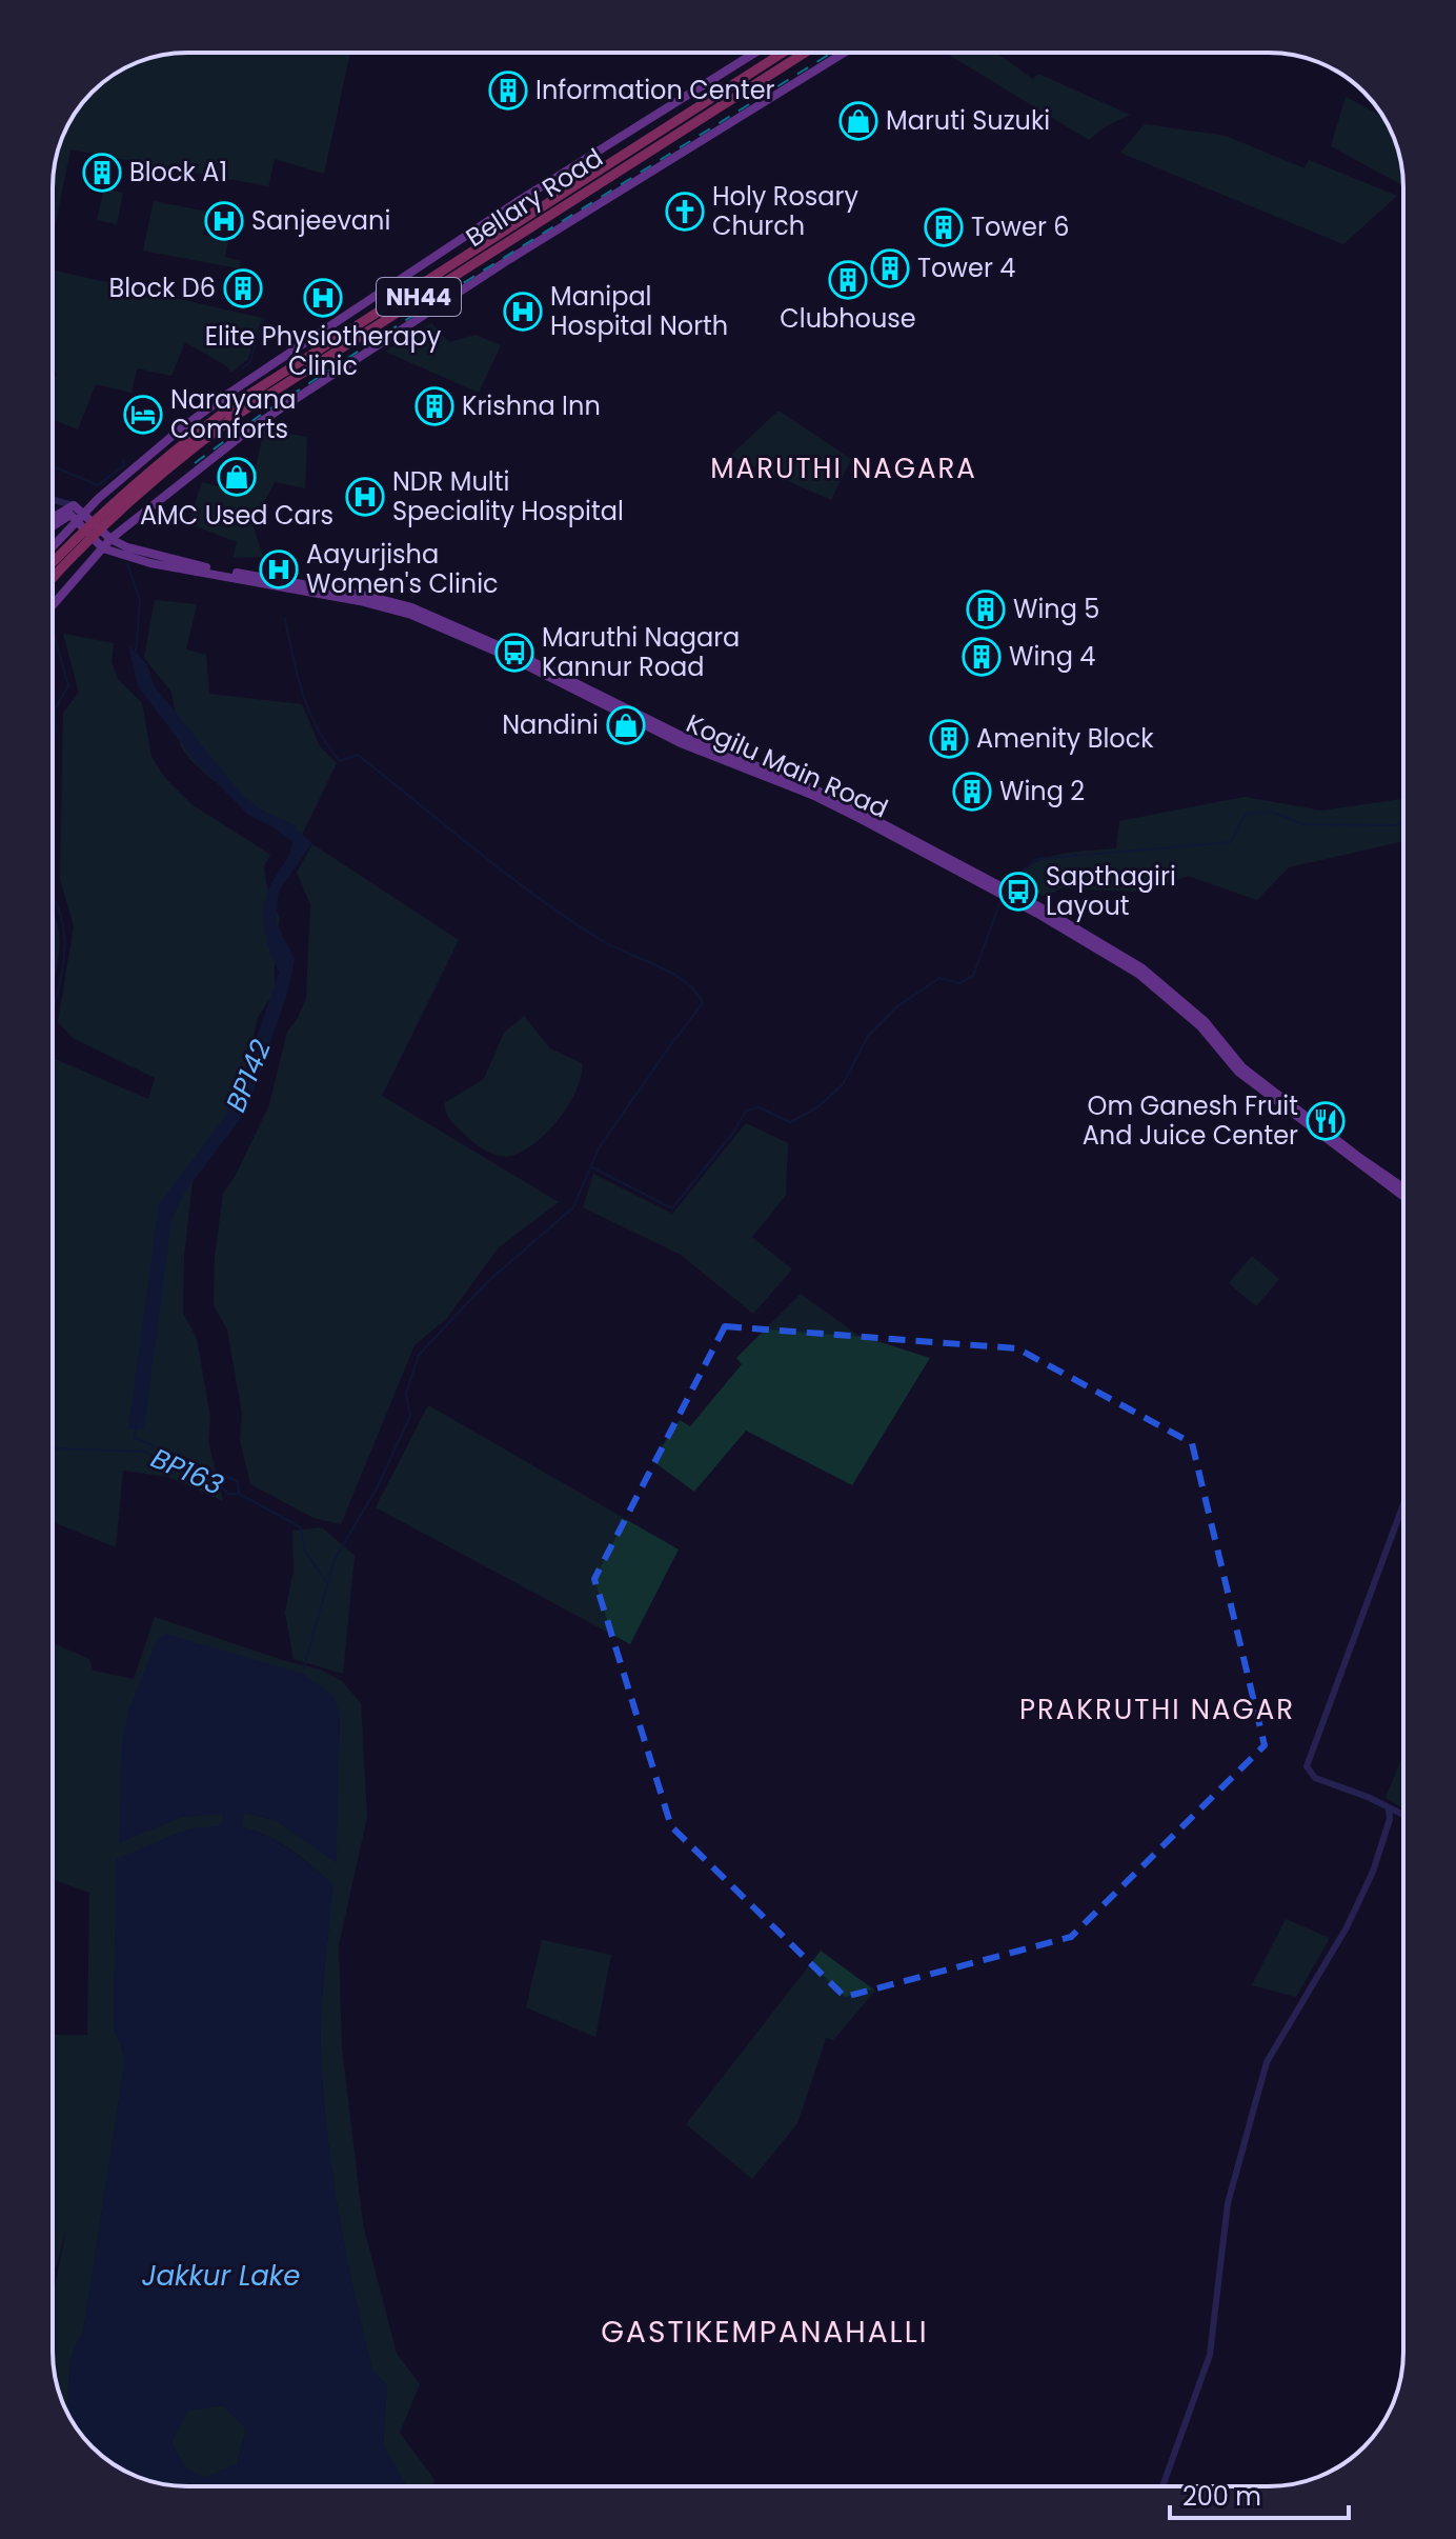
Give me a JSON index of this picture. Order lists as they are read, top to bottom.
{
  "streets": {
    "highway": ["Bellary Road", "NH44"],
    "main road": ["Kogilu Main Road"]
  },
  "districts": ["MARUTHI NAGARA", "PRAKRUTHI NAGAR", "GASTIKEMPANAHALLI"],
  "water": ["BP142", "BP163", "Jakkur Lake"],
  "places": {
    "building": [
      "Information Center",
      "Block A1",
      "Tower 6",
      "Tower 4",
      "Clubhouse",
      "Block D6",
      "Krishna Inn",
      "Wing 5",
      "Wing 4",
      "Amenity Block",
      "Wing 2"
    ],
    "shop": ["Maruti Suzuki", "AMC Used Cars", "Nandini"],
    "church": ["Holy Rosary Church"],
    "hospital": [
      "Sanjeevani",
      "Elite Physiotherapy Clinic",
      "Manipal Hospital North",
      "NDR Multi Speciality Hospital",
      "Aayurjisha Women's Clinic"
    ],
    "hotel": ["Narayana Comforts"],
    "bus stop": ["Maruthi Nagara Kannur Road", "Sapthagiri Layout"],
    "restaurant": ["Om Ganesh Fruit And Juice Center"]
  },
  "scale_bar": "200 m"
}
